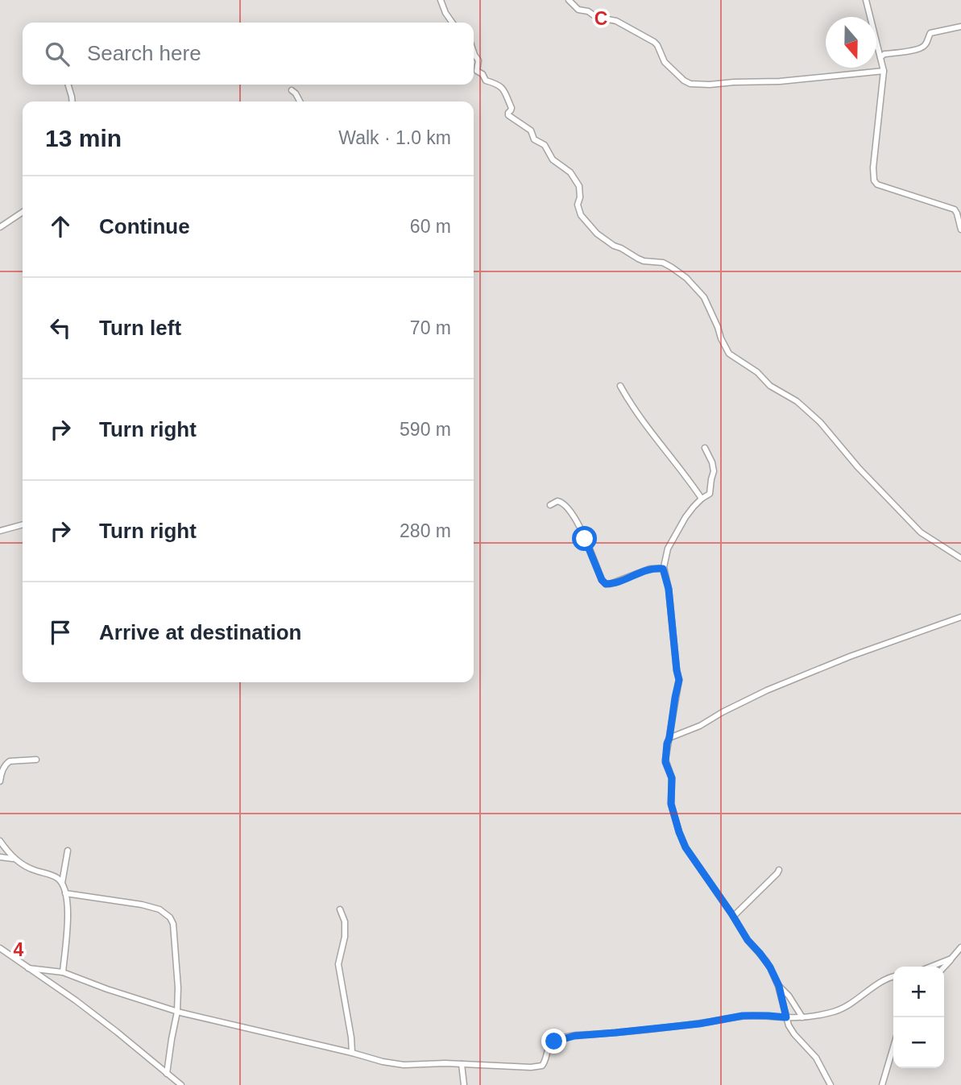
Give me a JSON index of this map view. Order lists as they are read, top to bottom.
{
  "north": "bottom",
  "page": {
    "search": "Search here",
    "heading": ["13 min", "Walk · 1.0 km"],
    "list": [
      ["Continue", "60 m"],
      ["Turn left", "70 m"],
      ["Turn right", "590 m"],
      ["Turn right", "280 m"],
      "Arrive at destination"
    ],
    "map_buttons": ["+", "−"]
  },
  "grid": {
    "columns": ["C"],
    "rows": ["4"]
  }
}
